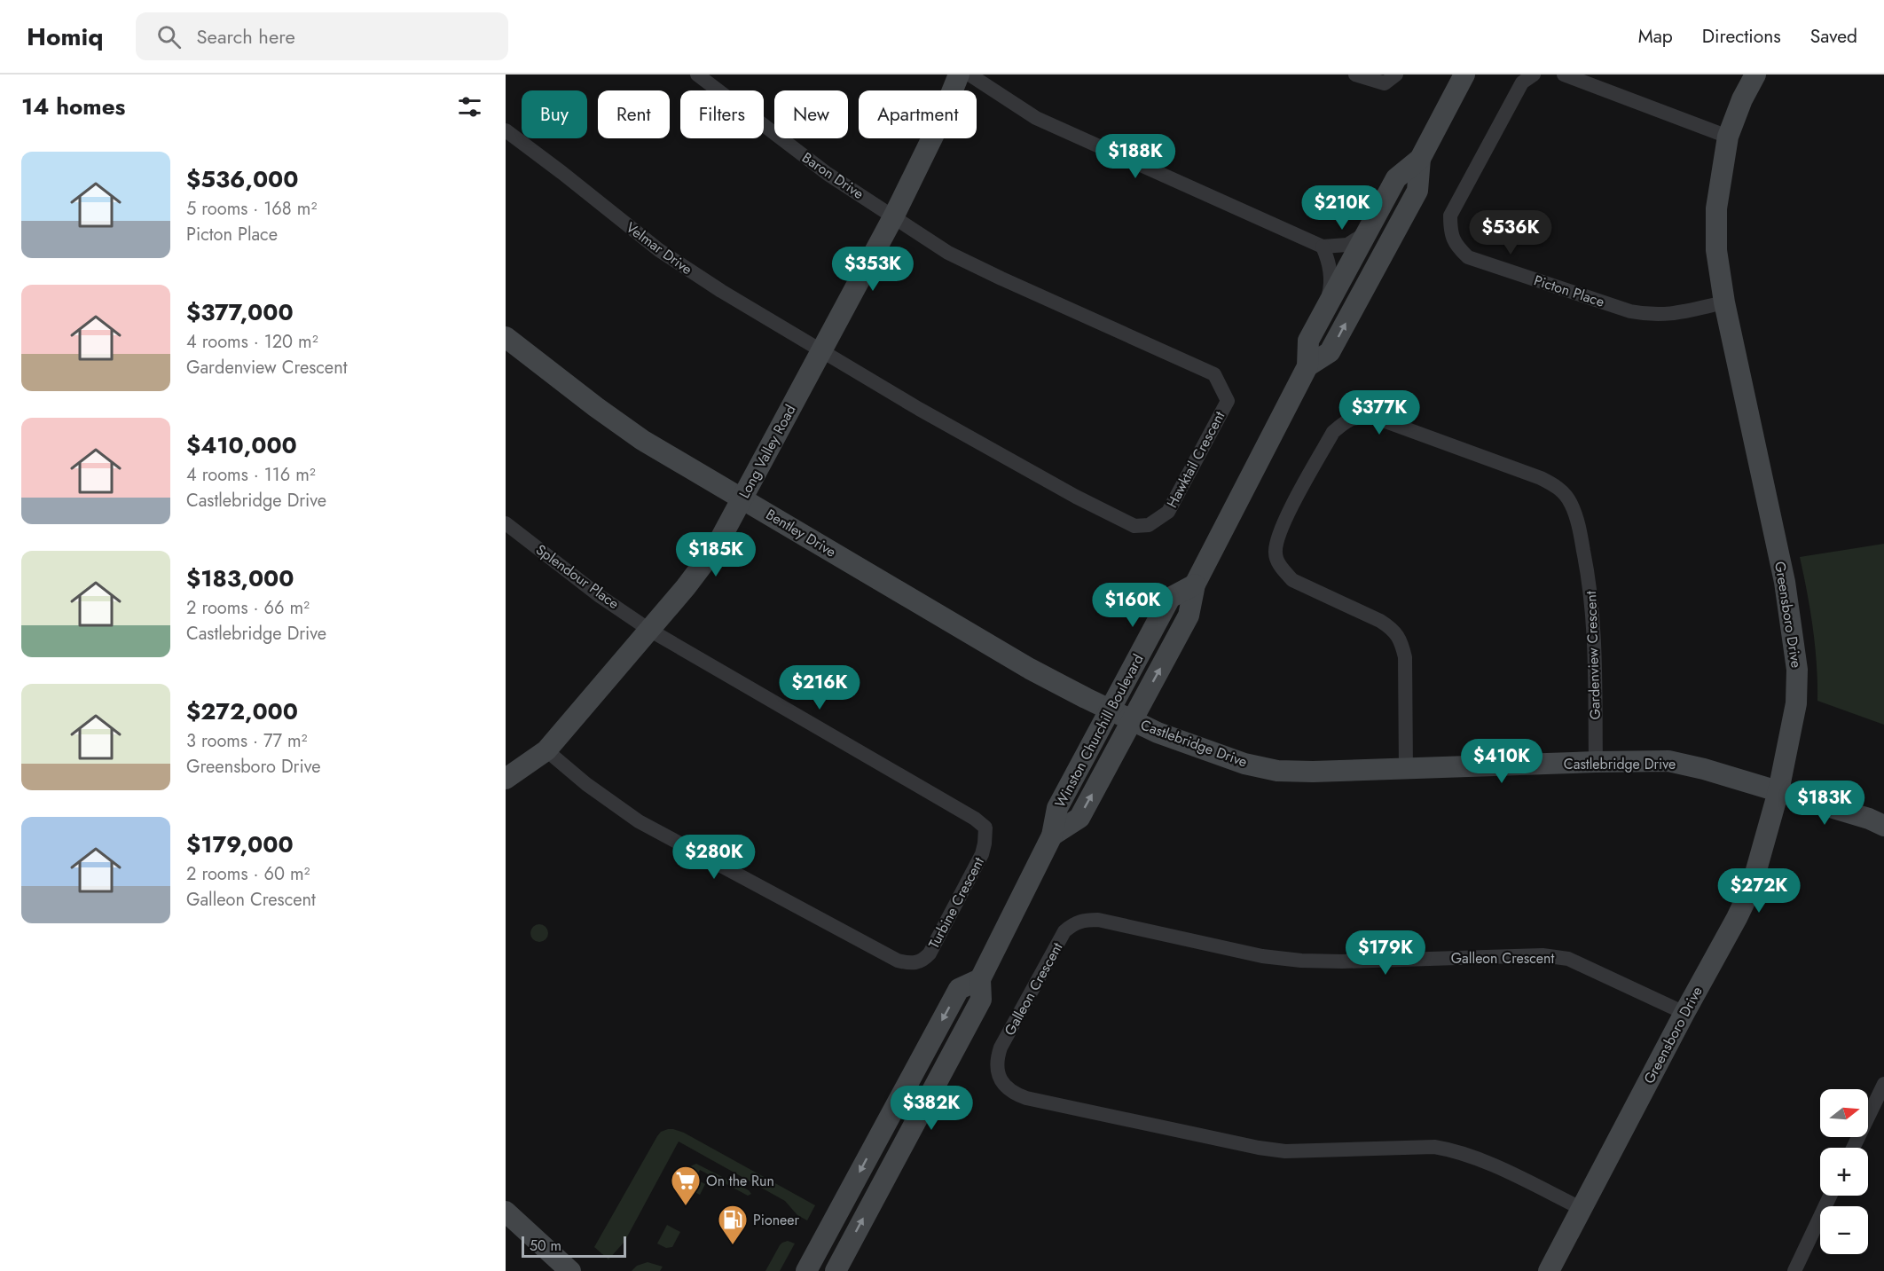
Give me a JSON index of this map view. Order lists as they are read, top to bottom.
{
  "streets": {
    "street": [
      "Baron Drive",
      "Velmar Drive",
      "Picton Place",
      "Long Valley Road",
      "Hawktail Crescent",
      "Bentley Drive",
      "Splendour Place",
      "Greensboro Drive",
      "Gardenview Crescent",
      "Winston Churchill Boulevard",
      "Castlebridge Drive",
      "Turbine Crescent",
      "Galleon Crescent"
    ]
  },
  "crossings": [
    ["Baron Drive", "Long Valley Road"],
    ["Baron Drive", "Hawktail Crescent"],
    ["Velmar Drive", "Long Valley Road"],
    ["Velmar Drive", "Hawktail Crescent"],
    ["Picton Place", "Greensboro Drive"],
    ["Long Valley Road", "Hawktail Crescent"],
    ["Long Valley Road", "Bentley Drive"],
    ["Long Valley Road", "Splendour Place"],
    ["Long Valley Road", "Turbine Crescent"],
    ["Bentley Drive", "Winston Churchill Boulevard"],
    ["Bentley Drive", "Castlebridge Drive"],
    ["Splendour Place", "Turbine Crescent"],
    ["Greensboro Drive", "Castlebridge Drive"],
    ["Greensboro Drive", "Galleon Crescent"],
    ["Gardenview Crescent", "Castlebridge Drive"],
    ["Winston Churchill Boulevard", "Castlebridge Drive"]
  ],
  "places": {
    "supermarket": ["On the Run"],
    "fuel station": ["Pioneer"]
  },
  "scale_bar": "50 m",
  "north": "right",
  "page": {
    "header": "Homiq",
    "search": "Search here",
    "nav": ["Map", "Directions", "Saved"],
    "heading": "14 homes",
    "chip": [
      "Buy",
      "Rent",
      "Filters",
      "New",
      "Apartment"
    ],
    "price": [
      "$188K",
      "$210K",
      "$536K",
      "$353K",
      "$377K",
      "$185K",
      "$160K",
      "$216K",
      "$410K",
      "$183K",
      "$280K",
      "$272K",
      "$179K",
      "$382K"
    ],
    "list": [
      {
        "name": "$536,000",
        "note": "5 rooms · 168 m² · Picton Place"
      },
      {
        "name": "$377,000",
        "note": "4 rooms · 120 m² · Gardenview Crescent"
      },
      {
        "name": "$410,000",
        "note": "4 rooms · 116 m² · Castlebridge Drive"
      },
      {
        "name": "$183,000",
        "note": "2 rooms · 66 m² · Castlebridge Drive"
      },
      {
        "name": "$272,000",
        "note": "3 rooms · 77 m² · Greensboro Drive"
      },
      {
        "name": "$179,000",
        "note": "2 rooms · 60 m² · Galleon Crescent"
      }
    ],
    "map_buttons": ["+", "−"],
    "scale": "50 m"
  }
}
